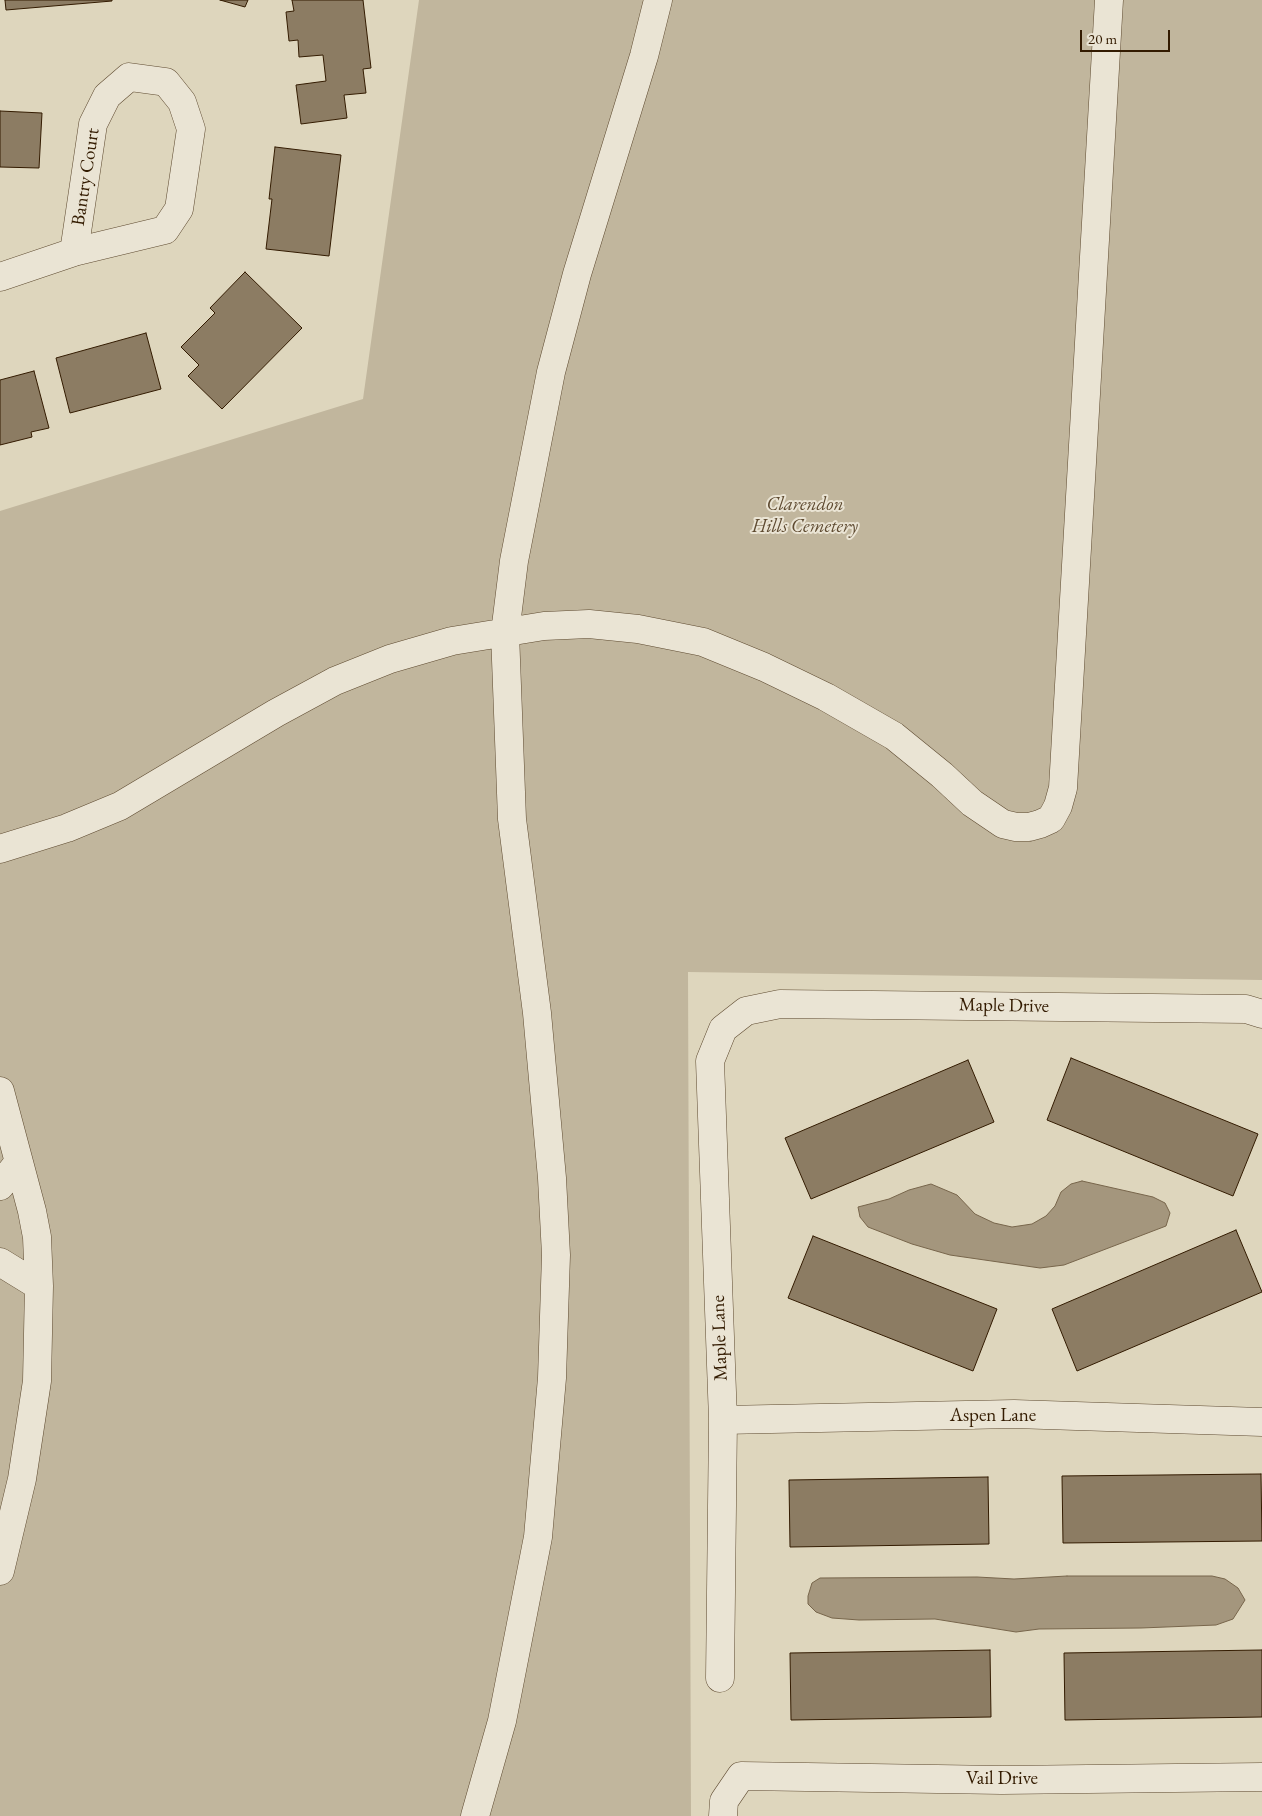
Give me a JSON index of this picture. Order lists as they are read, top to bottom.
{
  "streets": {
    "street": [
      "Bantry Court",
      "Maple Drive",
      "Maple Lane",
      "Aspen Lane",
      "Vail Drive"
    ]
  },
  "crossings": [
    ["Maple Drive", "Maple Lane"],
    ["Maple Lane", "Aspen Lane"]
  ],
  "parks": ["Clarendon Hills Cemetery"],
  "scale_bar": "20 m"
}
